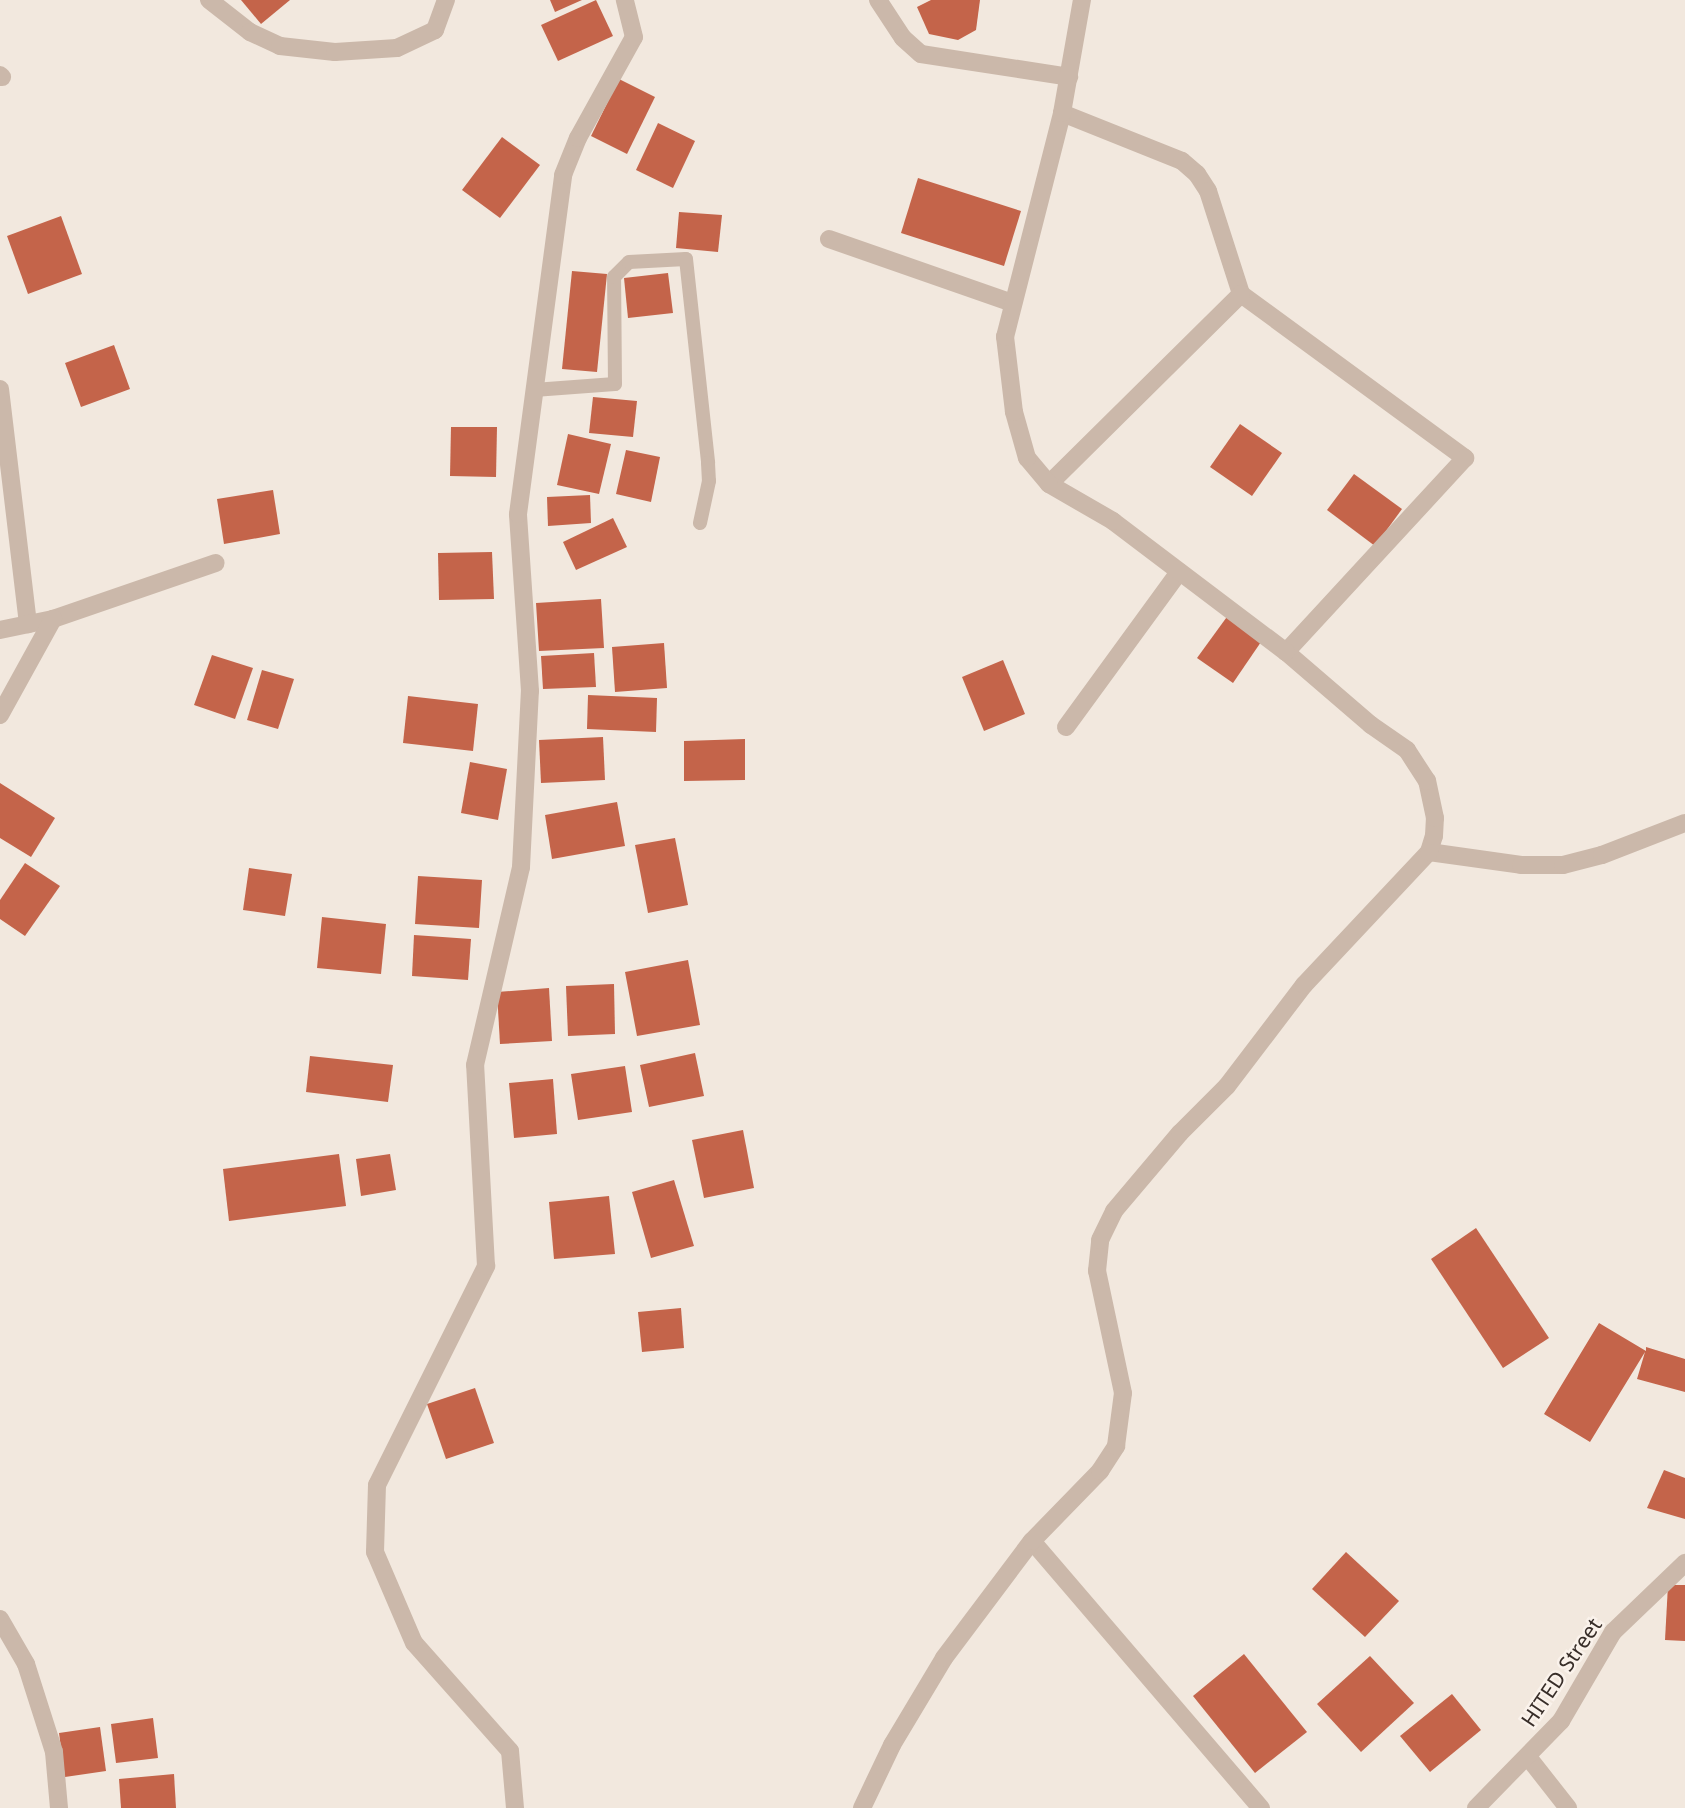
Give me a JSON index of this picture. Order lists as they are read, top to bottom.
{
  "streets": {
    "street": ["HITED Street"]
  }
}
